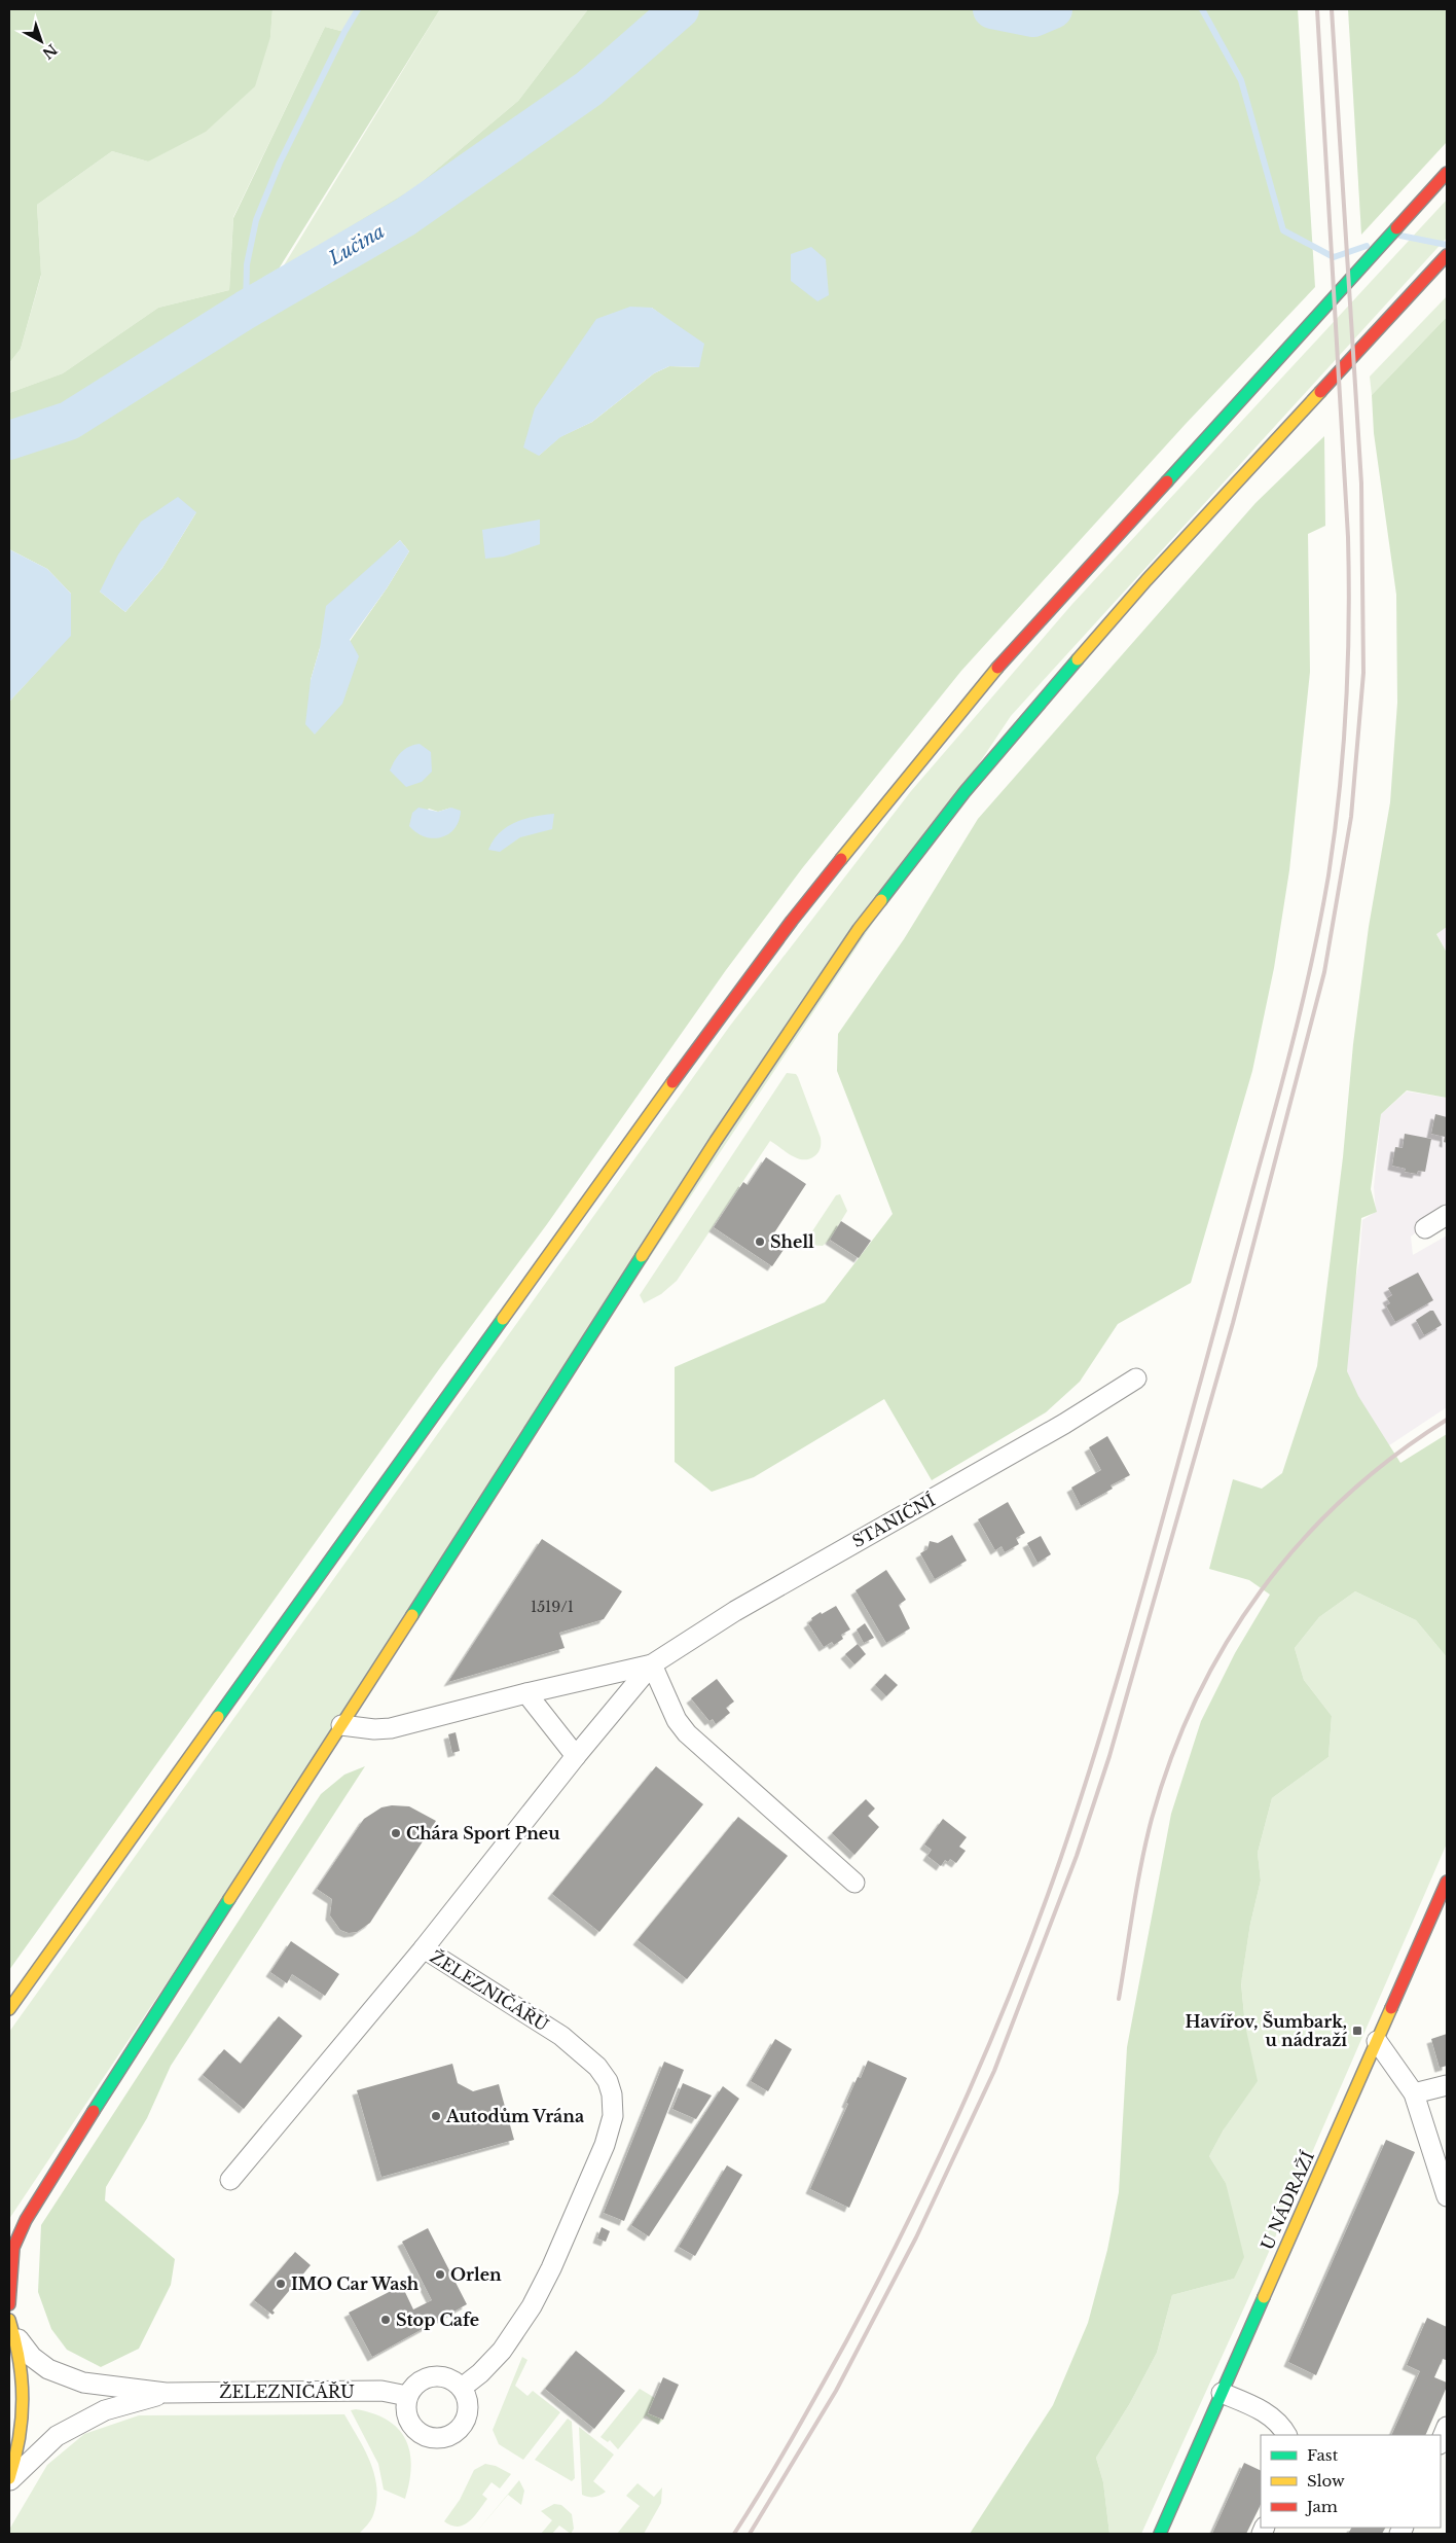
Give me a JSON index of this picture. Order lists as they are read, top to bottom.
{
  "streets": {
    "main road": ["U NÁDRAŽÍ"],
    "street": ["STANIČNÍ", "ŽELEZNIČÁŘŮ"]
  },
  "crossings": [
    ["STANIČNÍ", "ŽELEZNIČÁŘŮ"]
  ],
  "water": ["Lučina"],
  "places": {
    "other": [
      "Shell",
      "Chára Sport Pneu",
      "Autodům Vrána",
      "Orlen",
      "IMO Car Wash",
      "Stop Cafe"
    ],
    "transit": ["Havířov, Šumbark, u nádraží"]
  },
  "house_numbers": ["1519/1"],
  "legend": ["Fast", "Slow", "Jam"],
  "north": "bottom right"
}
